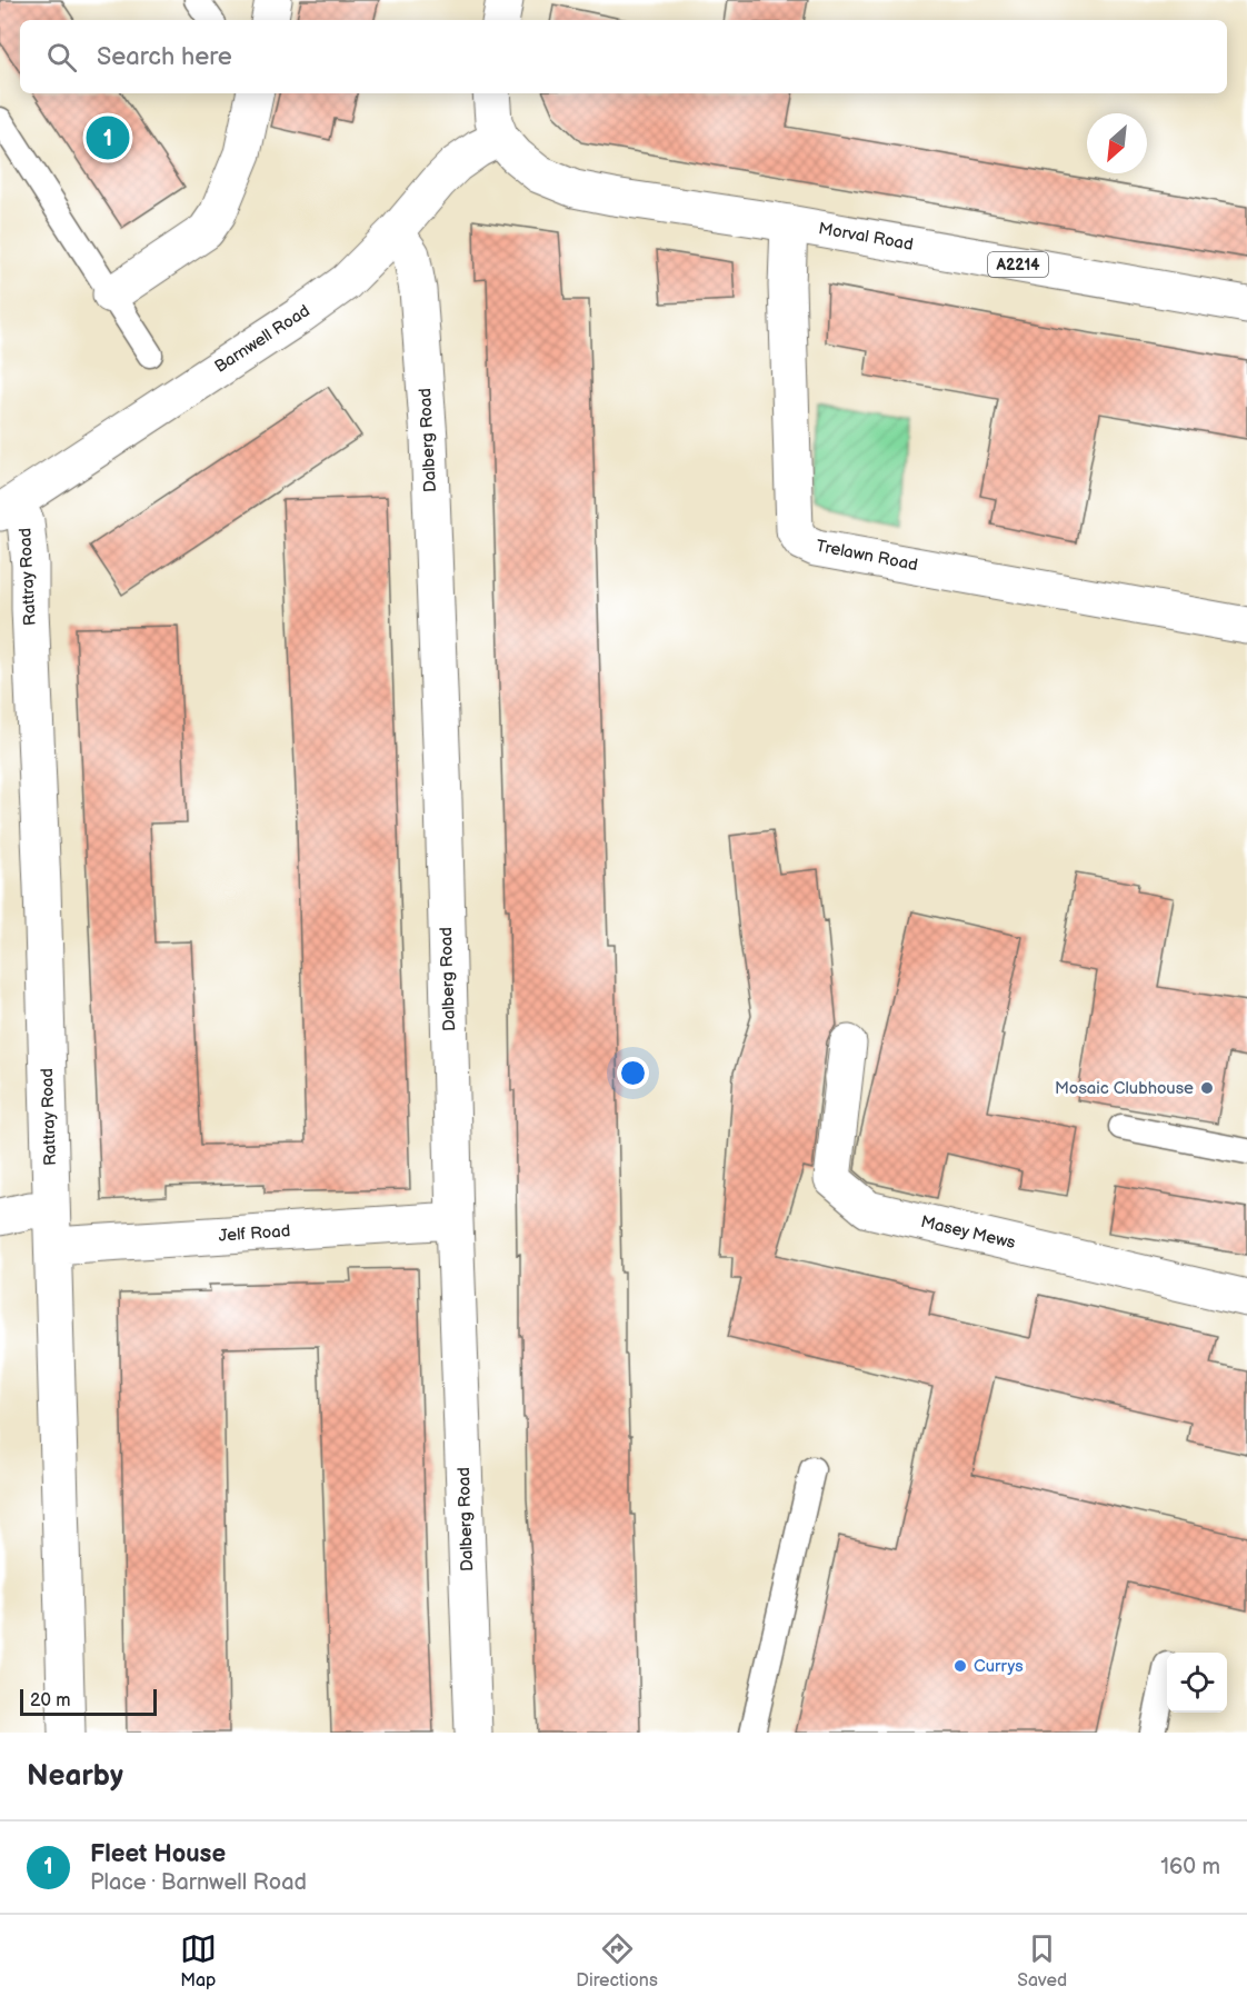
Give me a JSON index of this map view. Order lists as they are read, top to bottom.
{
  "streets": {
    "street": [
      "Morval Road",
      "A2214",
      "Barnwell Road",
      "Dalberg Road",
      "Trelawn Road",
      "Rattray Road",
      "Masey Mews",
      "Jelf Road"
    ]
  },
  "crossings": [
    ["Morval Road", "Barnwell Road"],
    ["Morval Road", "Trelawn Road"],
    ["Barnwell Road", "Dalberg Road"],
    ["Barnwell Road", "Rattray Road"],
    ["Dalberg Road", "Jelf Road"],
    ["Rattray Road", "Jelf Road"]
  ],
  "places": ["Mosaic Clubhouse", "Currys"],
  "scale_bar": "20 m",
  "north": "bottom left",
  "page": {
    "search": "Search here",
    "pins": "1",
    "scale": "20 m",
    "heading": "Nearby",
    "list": [
      {
        "mark": "1",
        "name": "Fleet House",
        "note": "Place · Barnwell Road",
        "value": "160 m"
      }
    ],
    "nav": ["Map", "Directions", "Saved"]
  }
}
